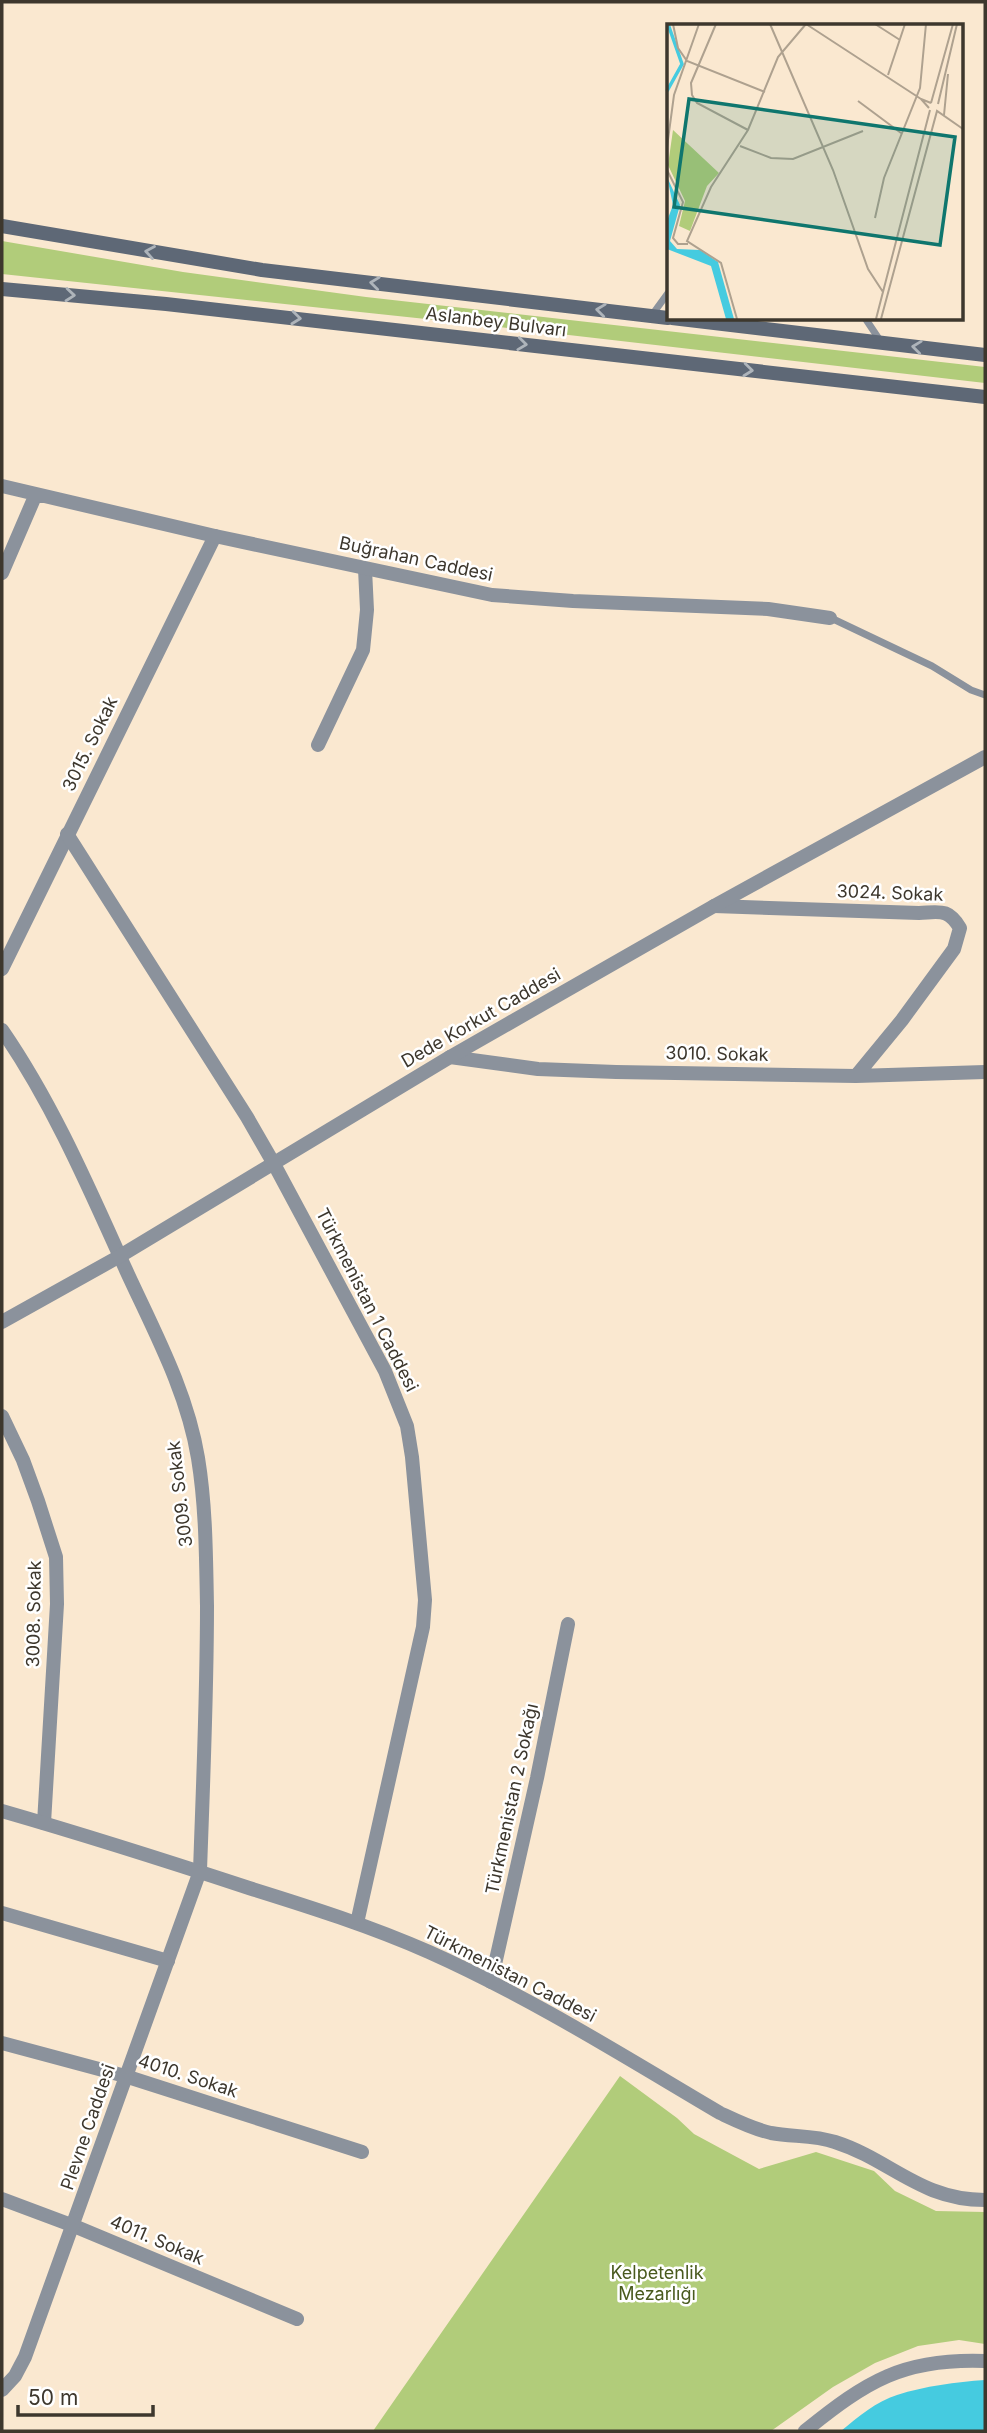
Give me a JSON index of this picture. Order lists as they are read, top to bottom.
{
  "streets": {
    "main road": ["Aslanbey Bulvarı"],
    "street": [
      "Buğrahan Caddesi",
      "3015. Sokak",
      "3024. Sokak",
      "Dede Korkut Caddesi",
      "3010. Sokak",
      "Türkmenistan 1 Caddesi",
      "3009. Sokak",
      "3008. Sokak",
      "Türkmenistan 2 Sokağı",
      "Türkmenistan Caddesi",
      "4010. Sokak",
      "Plevne Caddesi",
      "4011. Sokak"
    ]
  },
  "crossings": [
    ["Buğrahan Caddesi", "3015. Sokak"],
    ["3015. Sokak", "Türkmenistan 1 Caddesi"],
    ["3024. Sokak", "Dede Korkut Caddesi"],
    ["3024. Sokak", "3010. Sokak"],
    ["Dede Korkut Caddesi", "3010. Sokak"],
    ["Dede Korkut Caddesi", "Türkmenistan 1 Caddesi"],
    ["Dede Korkut Caddesi", "3009. Sokak"],
    ["Türkmenistan 1 Caddesi", "Türkmenistan Caddesi"],
    ["3009. Sokak", "Türkmenistan Caddesi"],
    ["3009. Sokak", "Plevne Caddesi"],
    ["3008. Sokak", "Türkmenistan Caddesi"],
    ["Türkmenistan 2 Sokağı", "Türkmenistan Caddesi"],
    ["Türkmenistan Caddesi", "Plevne Caddesi"],
    ["4010. Sokak", "Plevne Caddesi"],
    ["Plevne Caddesi", "4011. Sokak"]
  ],
  "parks": ["Kelpetenlik Mezarlığı"],
  "scale_bar": "50 m"
}
